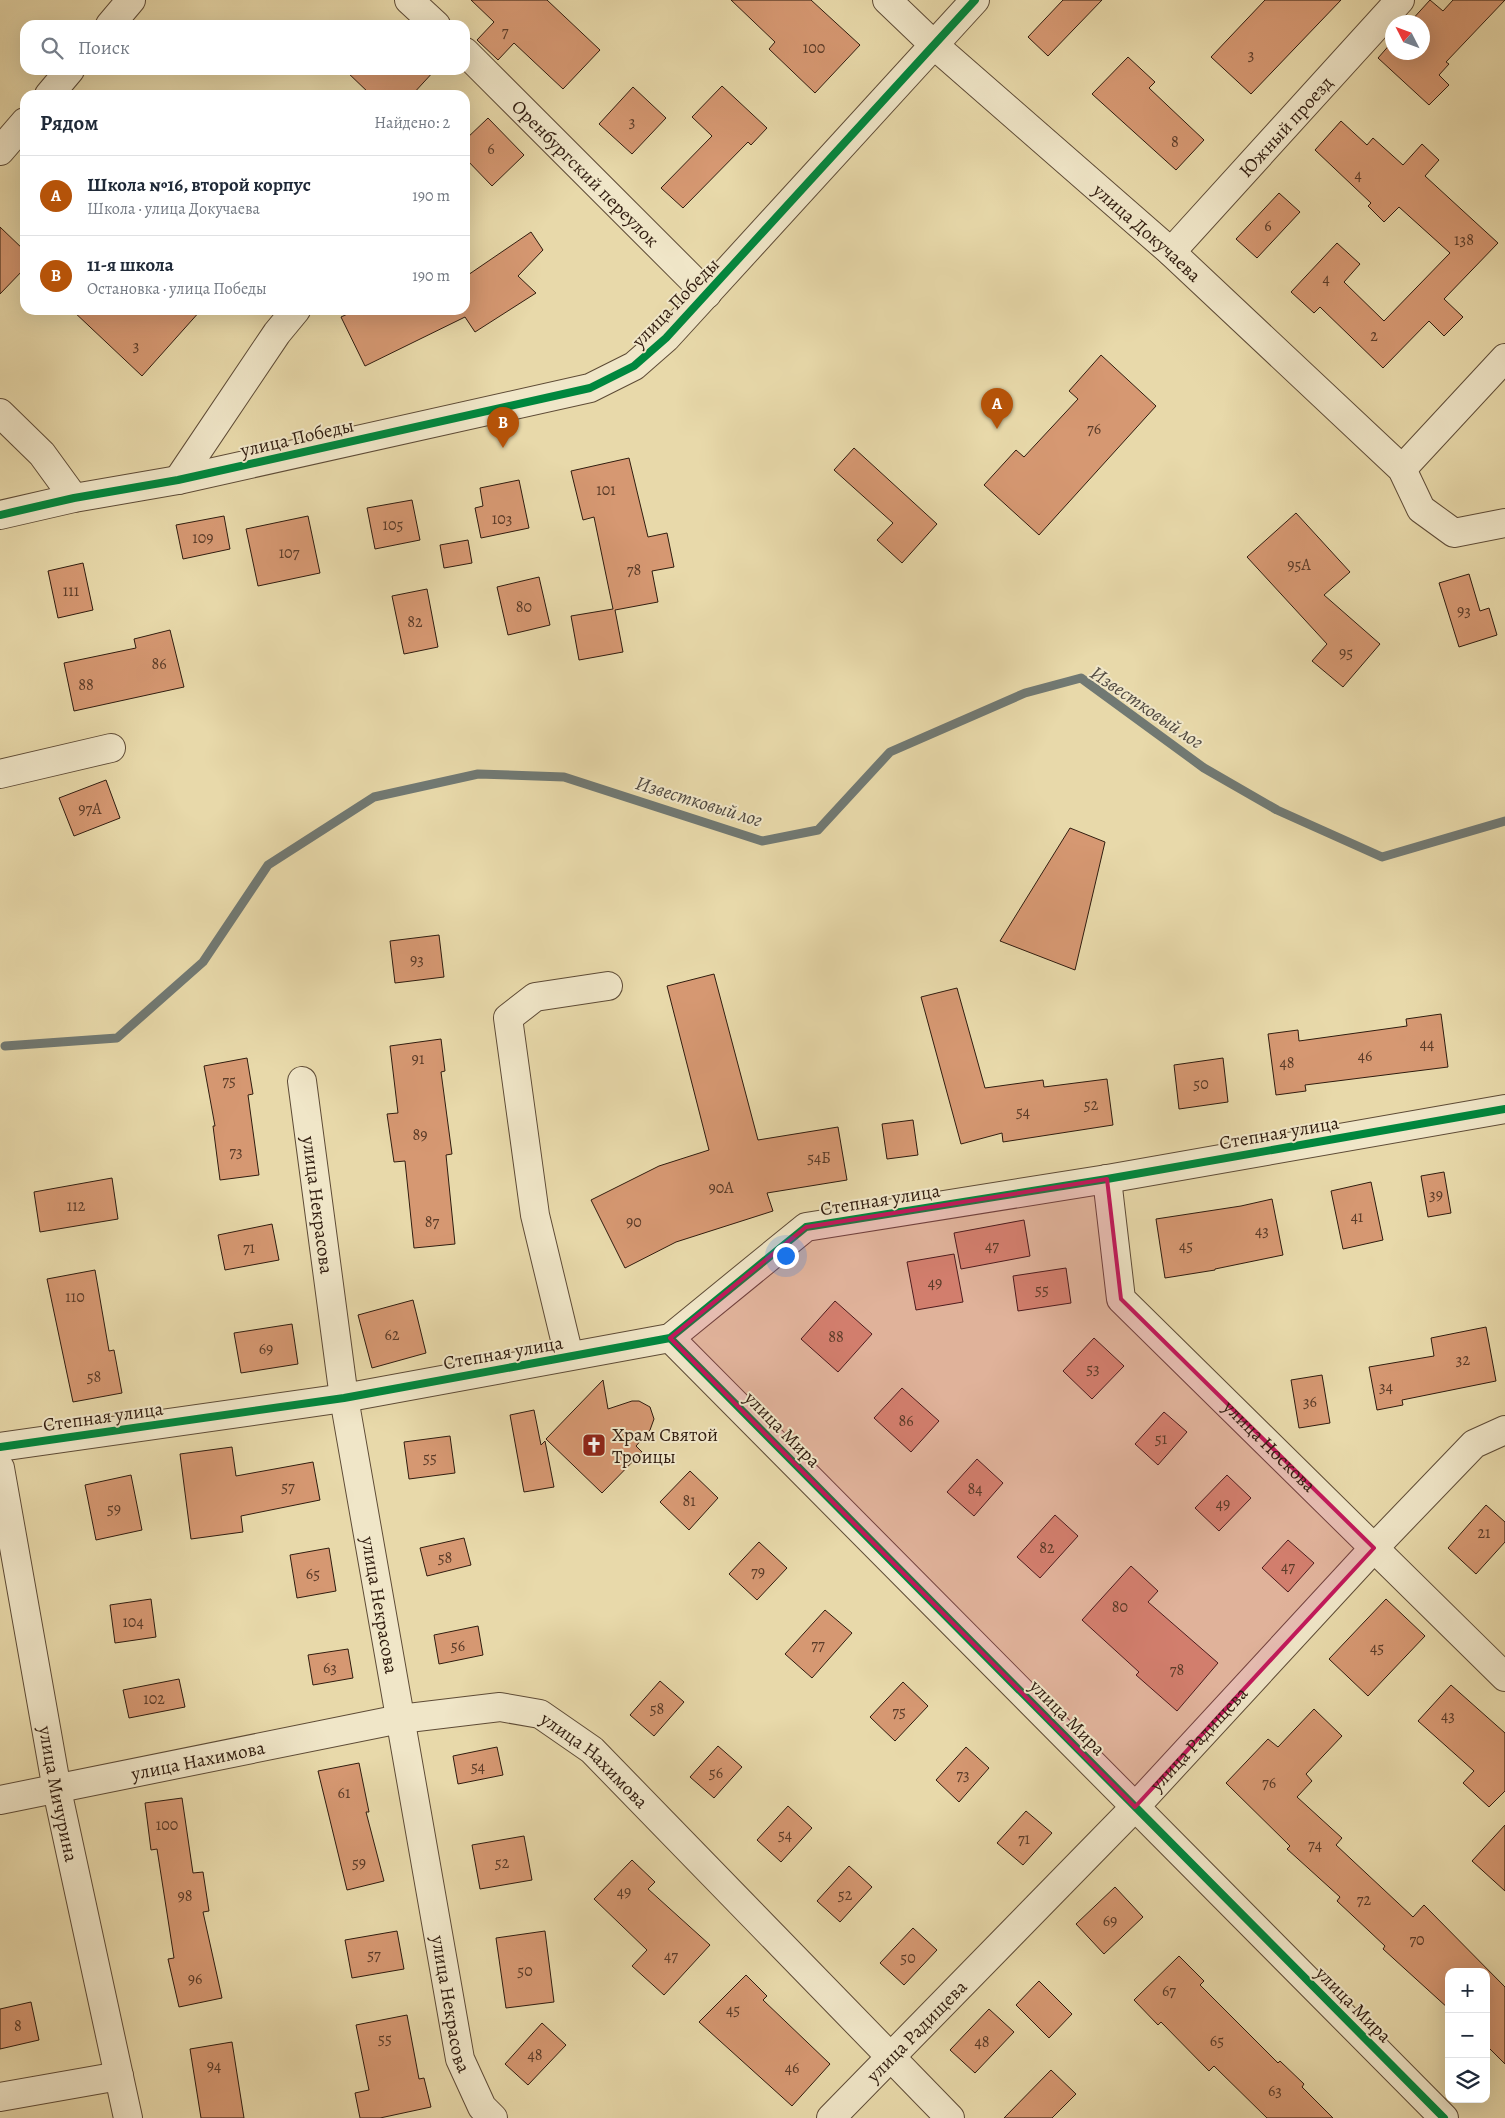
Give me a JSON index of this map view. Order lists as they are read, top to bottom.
{
  "streets": {
    "street": [
      "Южный проезд",
      "Оренбургский переулок",
      "улица Докучаева",
      "улица Победы",
      "Степная улица",
      "улица Некрасова",
      "улица Мира",
      "улица Носкова",
      "улица Радищева",
      "улица Нахимова",
      "улица Мичурина"
    ]
  },
  "crossings": [
    ["Южный проезд", "улица Докучаева"],
    ["Оренбургский переулок", "улица Победы"],
    ["улица Докучаева", "улица Победы"],
    ["Степная улица", "улица Некрасова"],
    ["Степная улица", "улица Мира"],
    ["Степная улица", "улица Носкова"],
    ["улица Некрасова", "улица Нахимова"],
    ["улица Мира", "улица Радищева"],
    ["улица Носкова", "улица Радищева"],
    ["улица Радищева", "улица Нахимова"],
    ["улица Нахимова", "улица Мичурина"]
  ],
  "water": ["Известковый лог"],
  "places": {
    "church": ["Храм Святой Троицы"]
  },
  "house_numbers": [
    "7",
    "100",
    "3",
    "3",
    "8",
    "6",
    "4",
    "6",
    "138",
    "4",
    "2",
    "3",
    "76",
    "101",
    "103",
    "105",
    "109",
    "107",
    "95А",
    "78",
    "111",
    "80",
    "93",
    "82",
    "95",
    "86",
    "88",
    "97А",
    "93",
    "44",
    "46",
    "91",
    "48",
    "75",
    "50",
    "52",
    "54",
    "89",
    "73",
    "54Б",
    "90А",
    "39",
    "112",
    "41",
    "87",
    "90",
    "43",
    "47",
    "45",
    "71",
    "49",
    "55",
    "110",
    "62",
    "88",
    "69",
    "32",
    "53",
    "58",
    "34",
    "36",
    "86",
    "51",
    "55",
    "57",
    "84",
    "81",
    "49",
    "59",
    "21",
    "82",
    "58",
    "47",
    "79",
    "65",
    "80",
    "104",
    "77",
    "56",
    "45",
    "63",
    "78",
    "102",
    "58",
    "75",
    "43",
    "54",
    "56",
    "73",
    "76",
    "61",
    "100",
    "54",
    "71",
    "74",
    "59",
    "52",
    "49",
    "52",
    "98",
    "72",
    "69",
    "70",
    "57",
    "47",
    "50",
    "50",
    "96",
    "67",
    "45",
    "8",
    "55",
    "65",
    "48",
    "48",
    "94",
    "46",
    "63"
  ],
  "north": "top left",
  "page": {
    "search": "Поиск",
    "heading": ["Рядом", "Найдено: 2"],
    "list": [
      {
        "mark": "A",
        "name": "Школа №16, второй корпус",
        "note": "Школа · улица Докучаева",
        "value": "190 m"
      },
      {
        "mark": "B",
        "name": "11-я школа",
        "note": "Остановка · улица Победы",
        "value": "190 m"
      }
    ],
    "pins": ["A", "B"],
    "map_buttons": ["+", "−"]
  }
}
